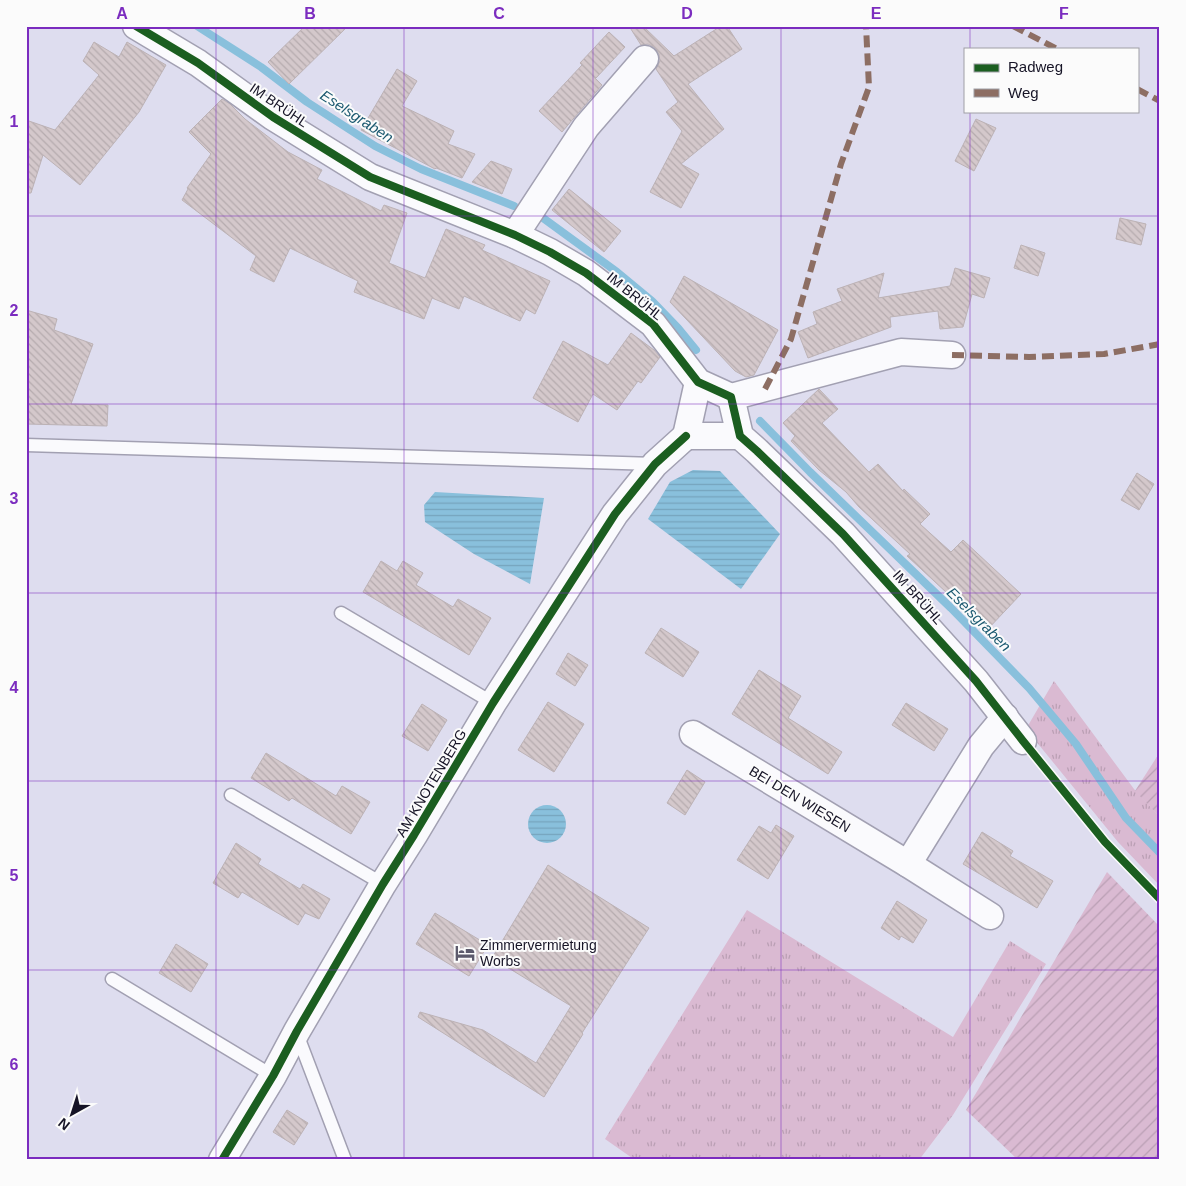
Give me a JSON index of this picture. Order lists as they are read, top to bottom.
{
  "streets": {
    "street": ["IM BRÜHL", "AM KNOTENBERG", "BEI DEN WIESEN"]
  },
  "water": ["Eselsgraben"],
  "places": {
    "hotel": ["Zimmervermietung Worbs"]
  },
  "legend": ["Radweg", "Weg"],
  "north": "bottom left",
  "grid": {
    "columns": [
      "A",
      "B",
      "C",
      "D",
      "E",
      "F"
    ],
    "rows": [
      "1",
      "2",
      "3",
      "4",
      "5",
      "6"
    ]
  }
}
